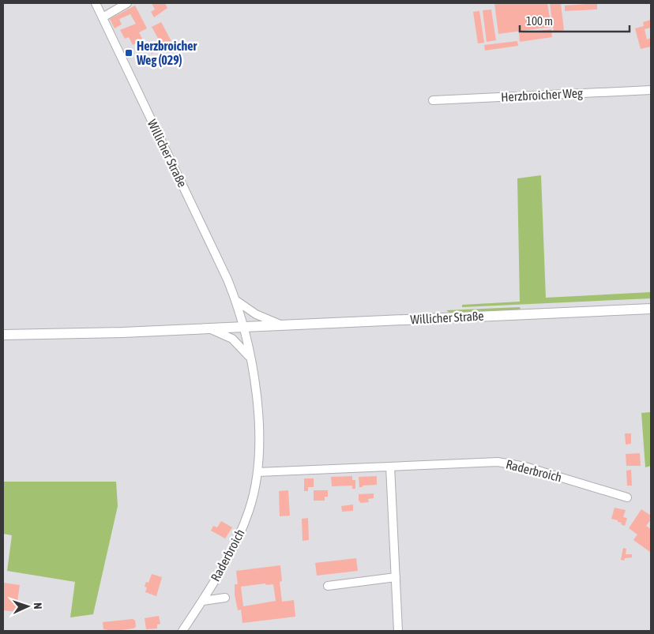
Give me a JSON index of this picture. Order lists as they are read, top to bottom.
{
  "streets": {
    "main road": ["Willicher Straße"],
    "street": ["Herzbroicher Weg", "Raderbroich"]
  },
  "crossings": [
    ["Willicher Straße", "Raderbroich"]
  ],
  "places": {
    "transit": ["Herzbroicher Weg (029)"]
  },
  "scale_bar": "100 m",
  "north": "right"
}
